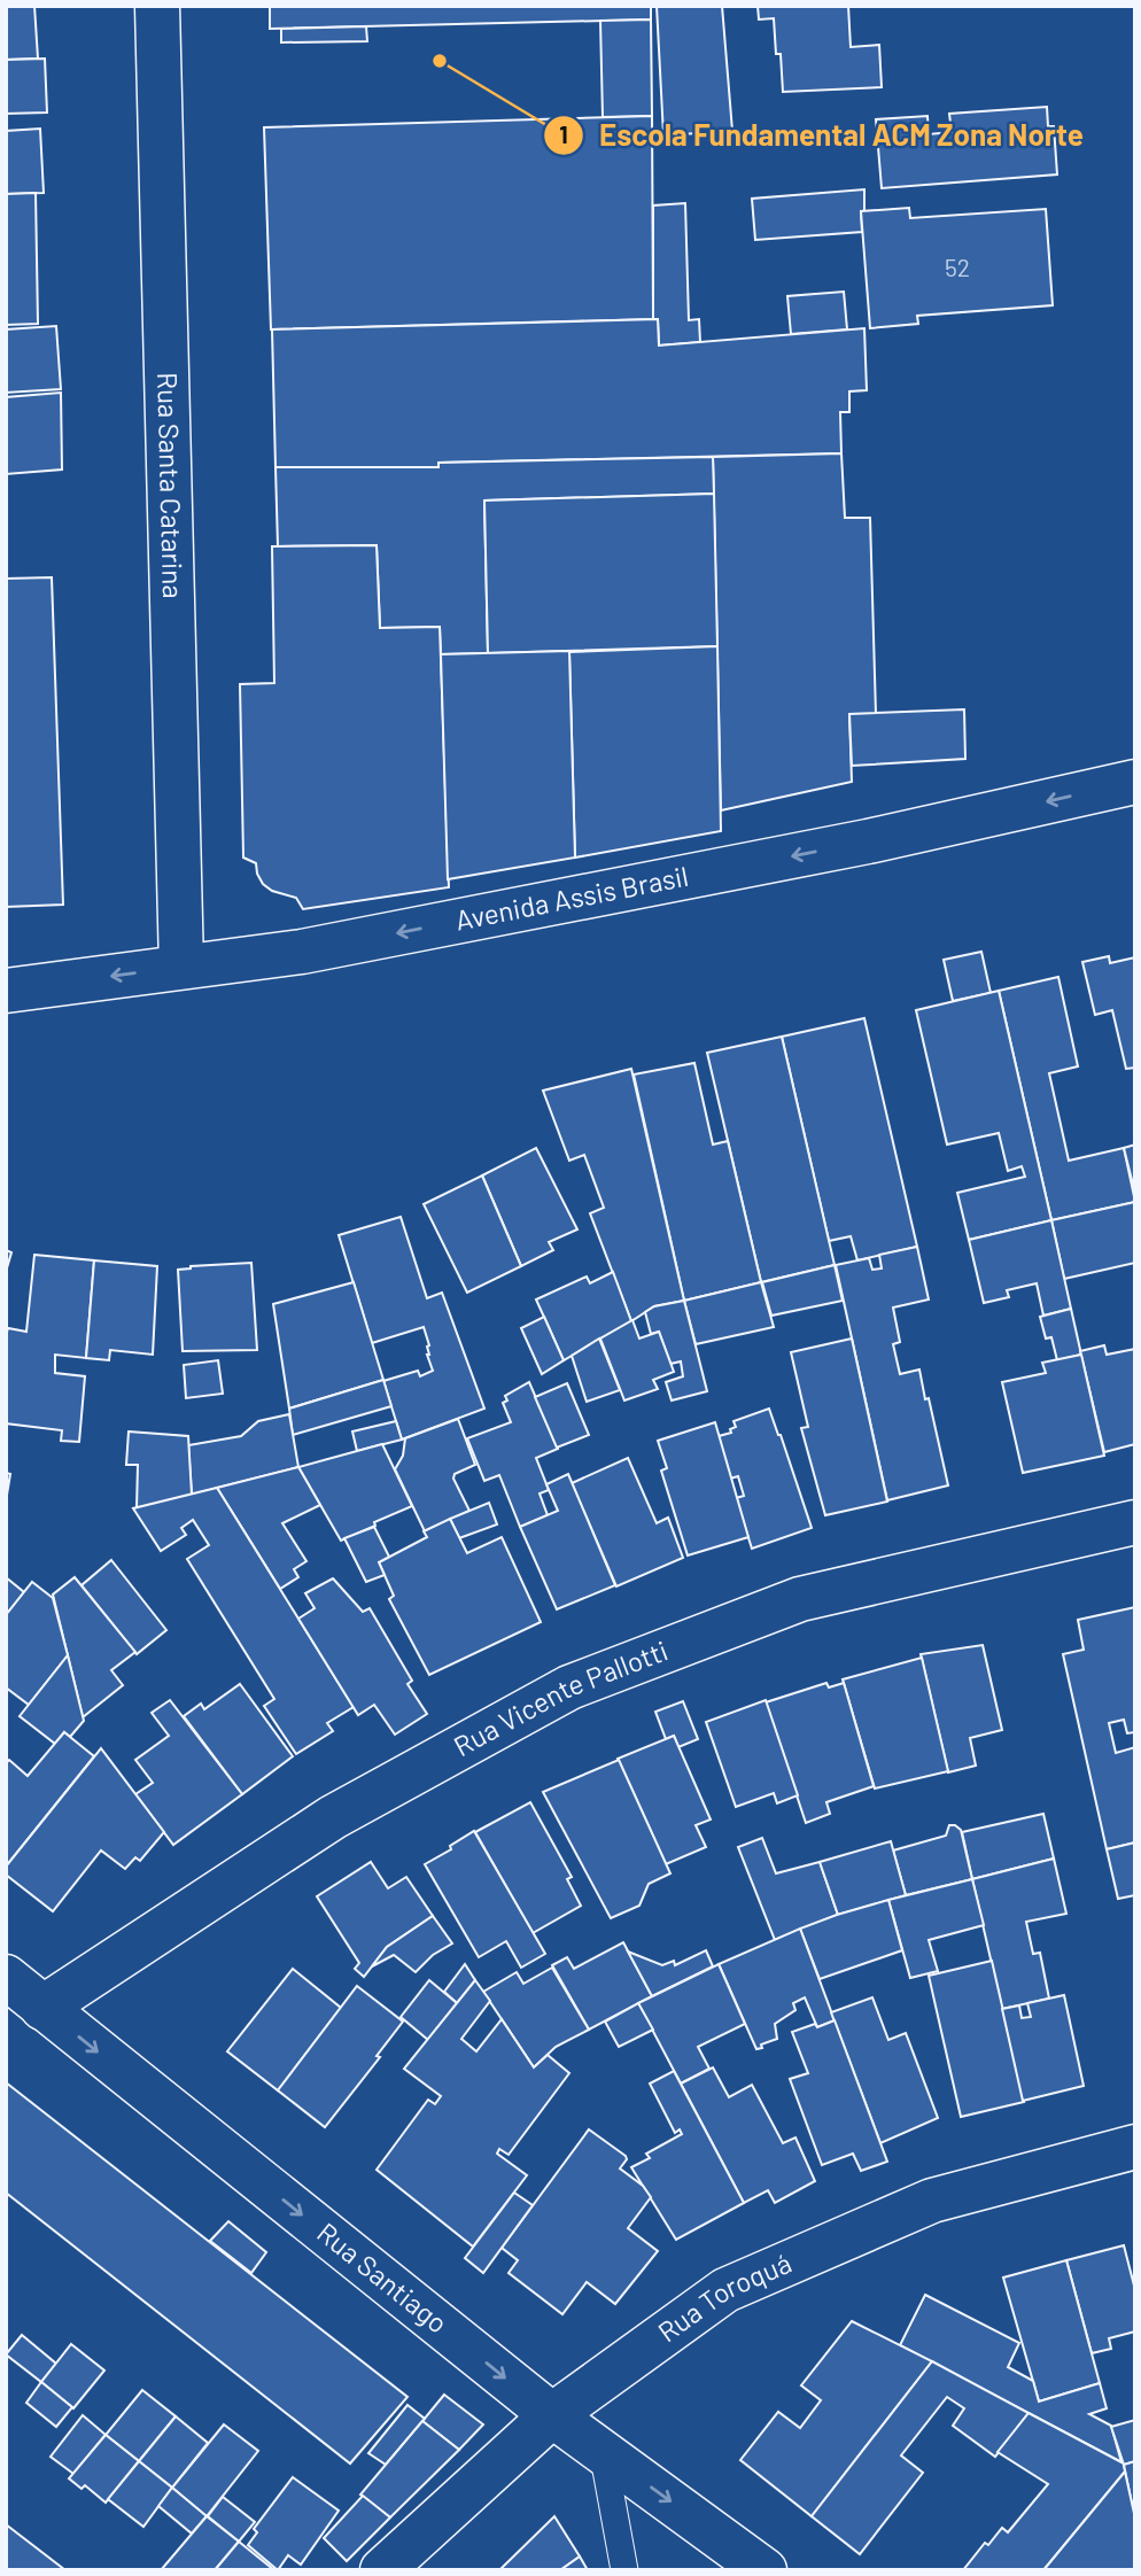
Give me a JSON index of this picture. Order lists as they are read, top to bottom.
{
  "streets": {
    "street": [
      "Rua Santa Catarina",
      "Avenida Assis Brasil",
      "Rua Vicente Pallotti",
      "Rua Santiago",
      "Rua Toroquá"
    ]
  },
  "crossings": [
    ["Rua Santa Catarina", "Avenida Assis Brasil"],
    ["Rua Vicente Pallotti", "Rua Santiago"],
    ["Rua Santiago", "Rua Toroquá"]
  ],
  "one_way": ["Avenida Assis Brasil", "Rua Santiago"],
  "places": ["Escola Fundamental ACM Zona Norte"],
  "house_numbers": ["52"]
}
